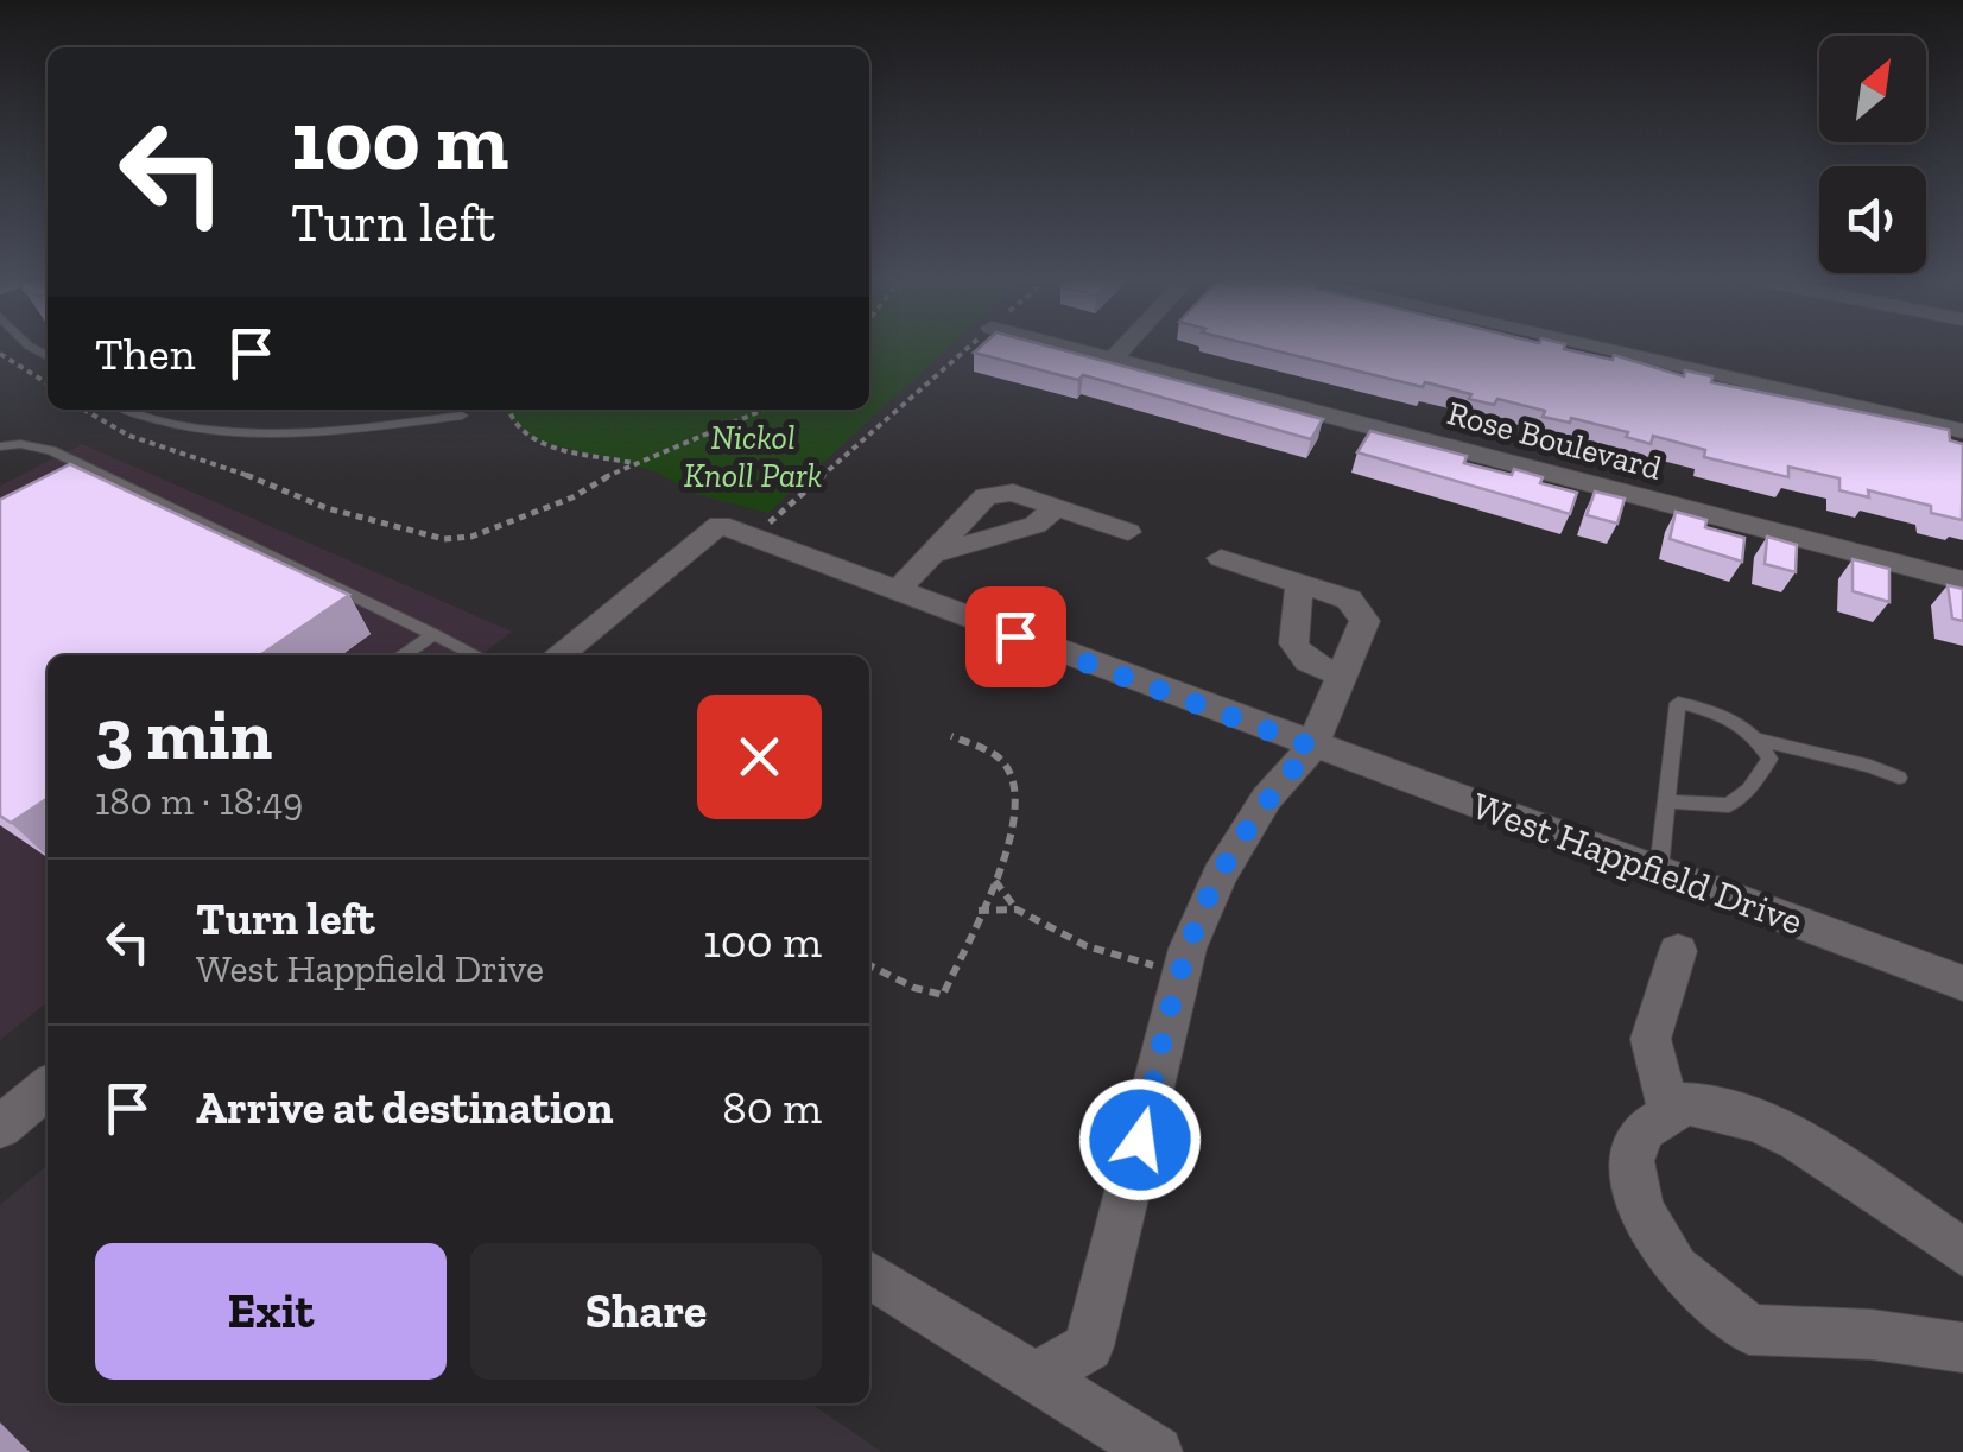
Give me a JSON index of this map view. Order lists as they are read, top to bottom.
{
  "streets": {
    "street": ["Rose Boulevard", "West Happfield Drive"]
  },
  "parks": ["Nickol Knoll Park"],
  "north": "top right",
  "page": {
    "turn": ["100 m", "Turn left"],
    "then": "Then",
    "heading": ["3 min", "180 m · 18:49"],
    "list": [
      {
        "name": "Turn left",
        "note": "West Happfield Drive",
        "value": "100 m"
      },
      {
        "name": "Arrive at destination",
        "value": "80 m"
      }
    ],
    "buttons": ["Exit", "Share"]
  }
}
